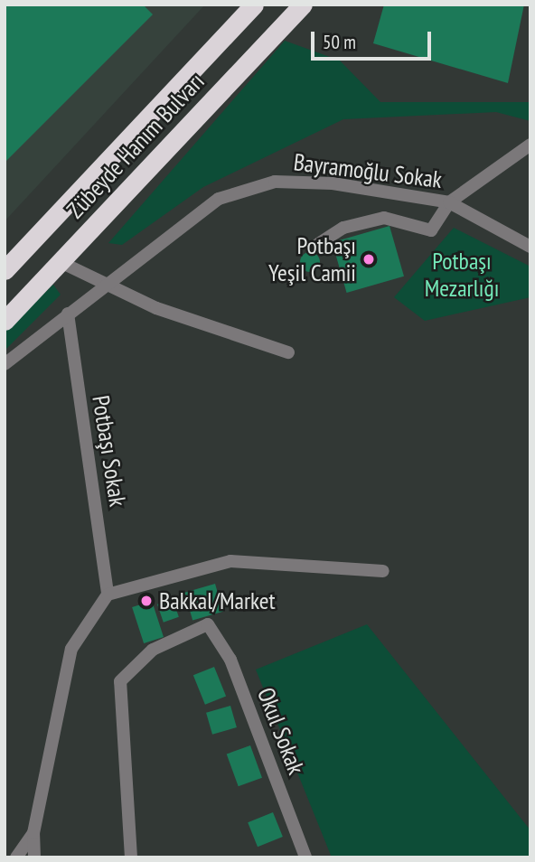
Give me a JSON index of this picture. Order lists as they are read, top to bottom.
{
  "streets": {
    "highway": ["Zübeyde Hanım Bulvarı"],
    "street": ["Bayramoğlu Sokak", "Potbaşı Sokak", "Okul Sokak"]
  },
  "crossings": [
    ["Bayramoğlu Sokak", "Potbaşı Sokak"]
  ],
  "parks": ["Potbaşı Mezarlığı"],
  "places": ["Potbaşı Yeşil Camii", "Bakkal/Market"],
  "scale_bar": "50 m"
}
